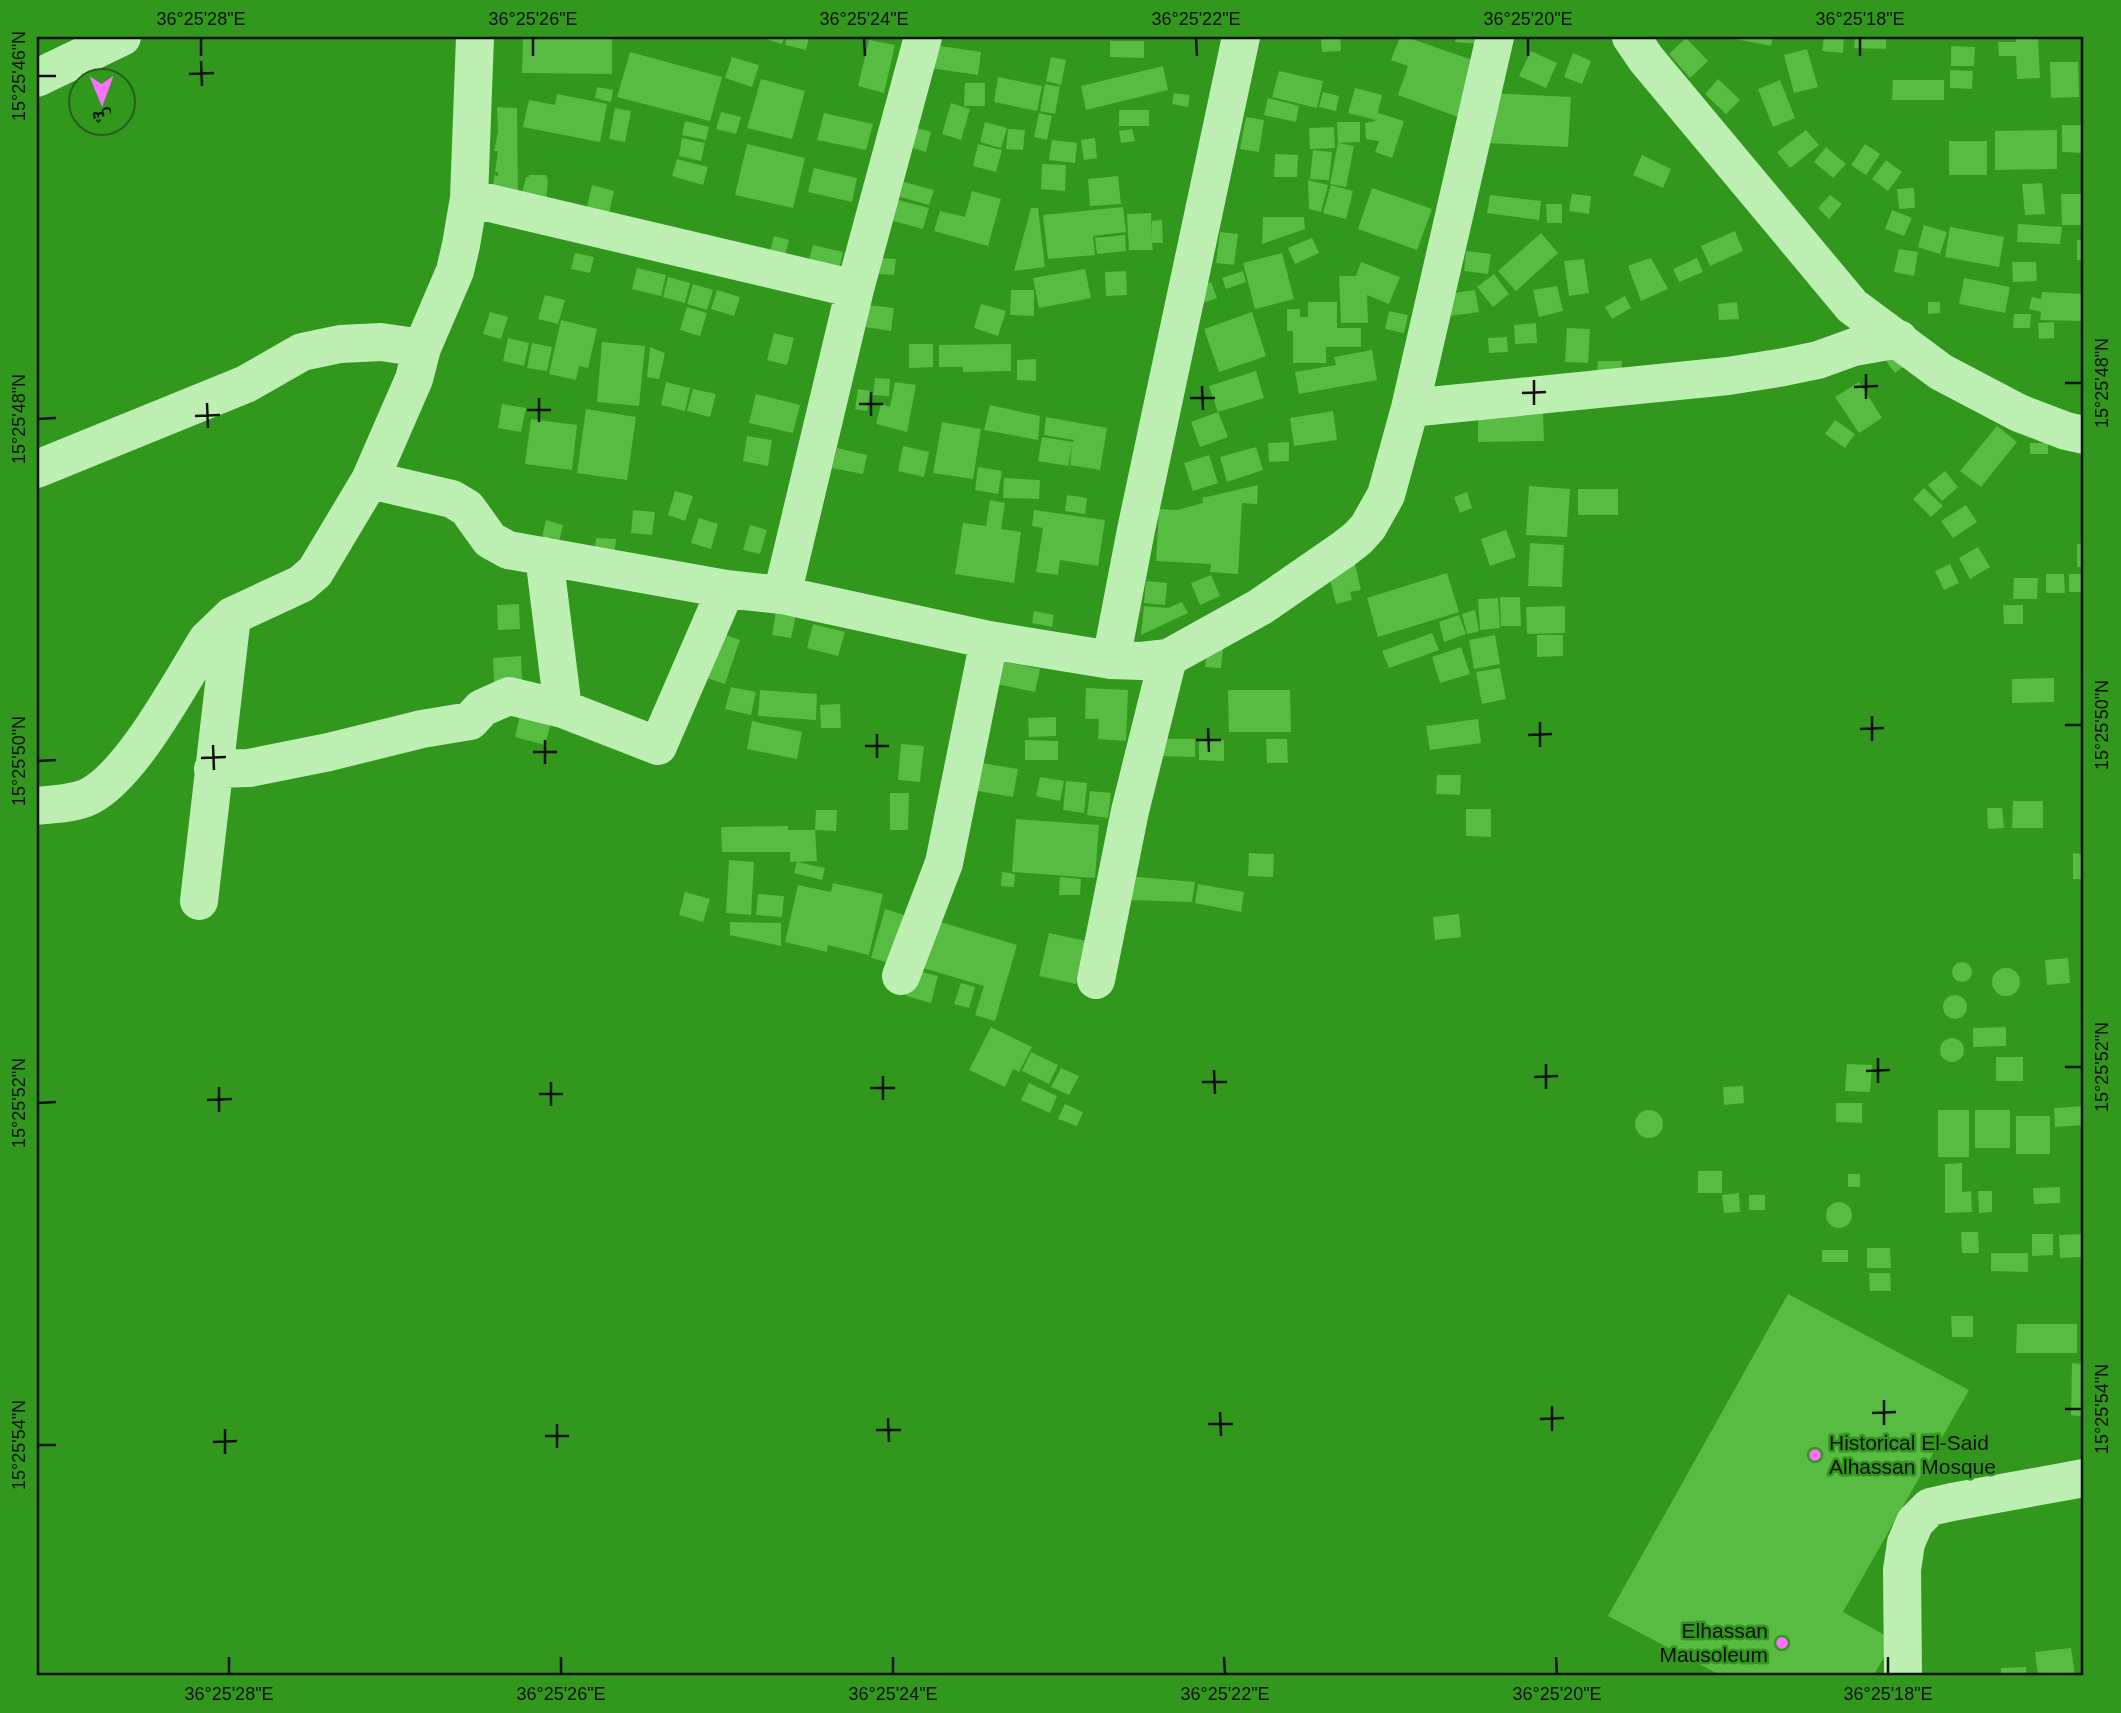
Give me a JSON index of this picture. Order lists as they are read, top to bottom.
{
  "places": ["Historical El-Said Alhassan Mosque", "Elhassan Mausoleum"],
  "north": "bottom",
  "coordinates": [
    "36°25'28\"E",
    "36°25'26\"E",
    "36°25'24\"E",
    "36°25'22\"E",
    "36°25'20\"E",
    "36°25'18\"E",
    "15°25'46\"N",
    "15°25'48\"N",
    "15°25'50\"N",
    "15°25'52\"N",
    "15°25'54\"N"
  ]
}
